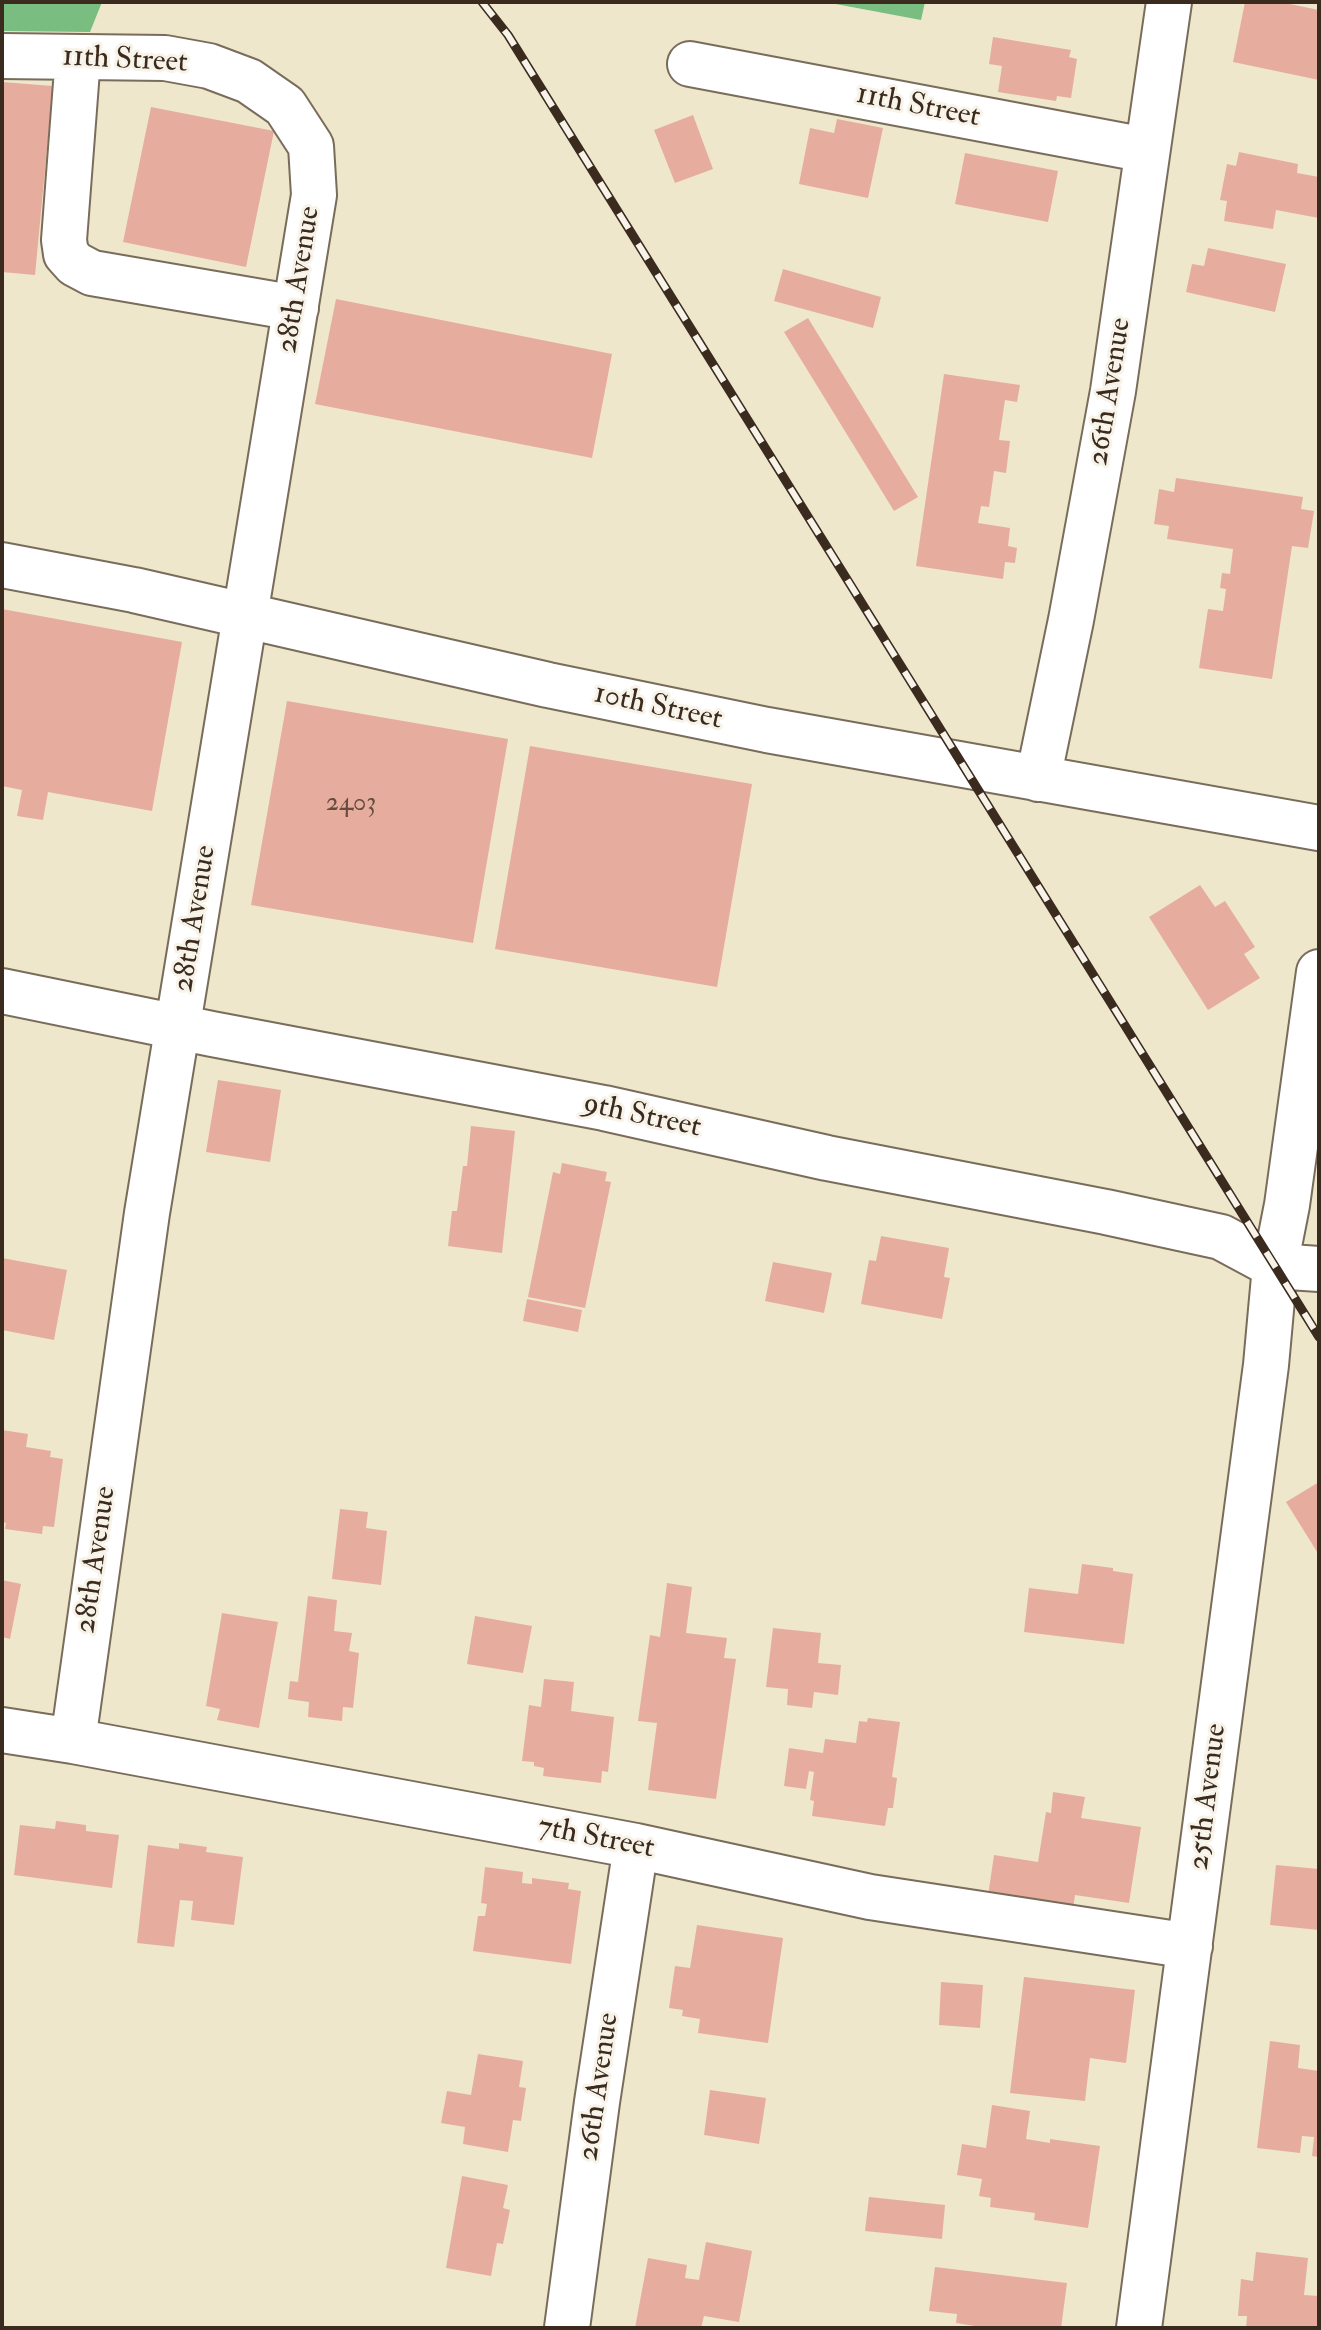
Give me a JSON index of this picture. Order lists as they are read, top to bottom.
{
  "streets": {
    "street": [
      "11th Street",
      "28th Avenue",
      "26th Avenue",
      "10th Street",
      "9th Street",
      "25th Avenue",
      "7th Street"
    ]
  },
  "crossings": [
    ["11th Street", "28th Avenue"],
    ["11th Street", "26th Avenue"],
    ["28th Avenue", "10th Street"],
    ["28th Avenue", "9th Street"],
    ["28th Avenue", "7th Street"],
    ["26th Avenue", "10th Street"],
    ["26th Avenue", "7th Street"],
    ["9th Street", "25th Avenue"],
    ["25th Avenue", "7th Street"]
  ],
  "house_numbers": ["2403"]
}
